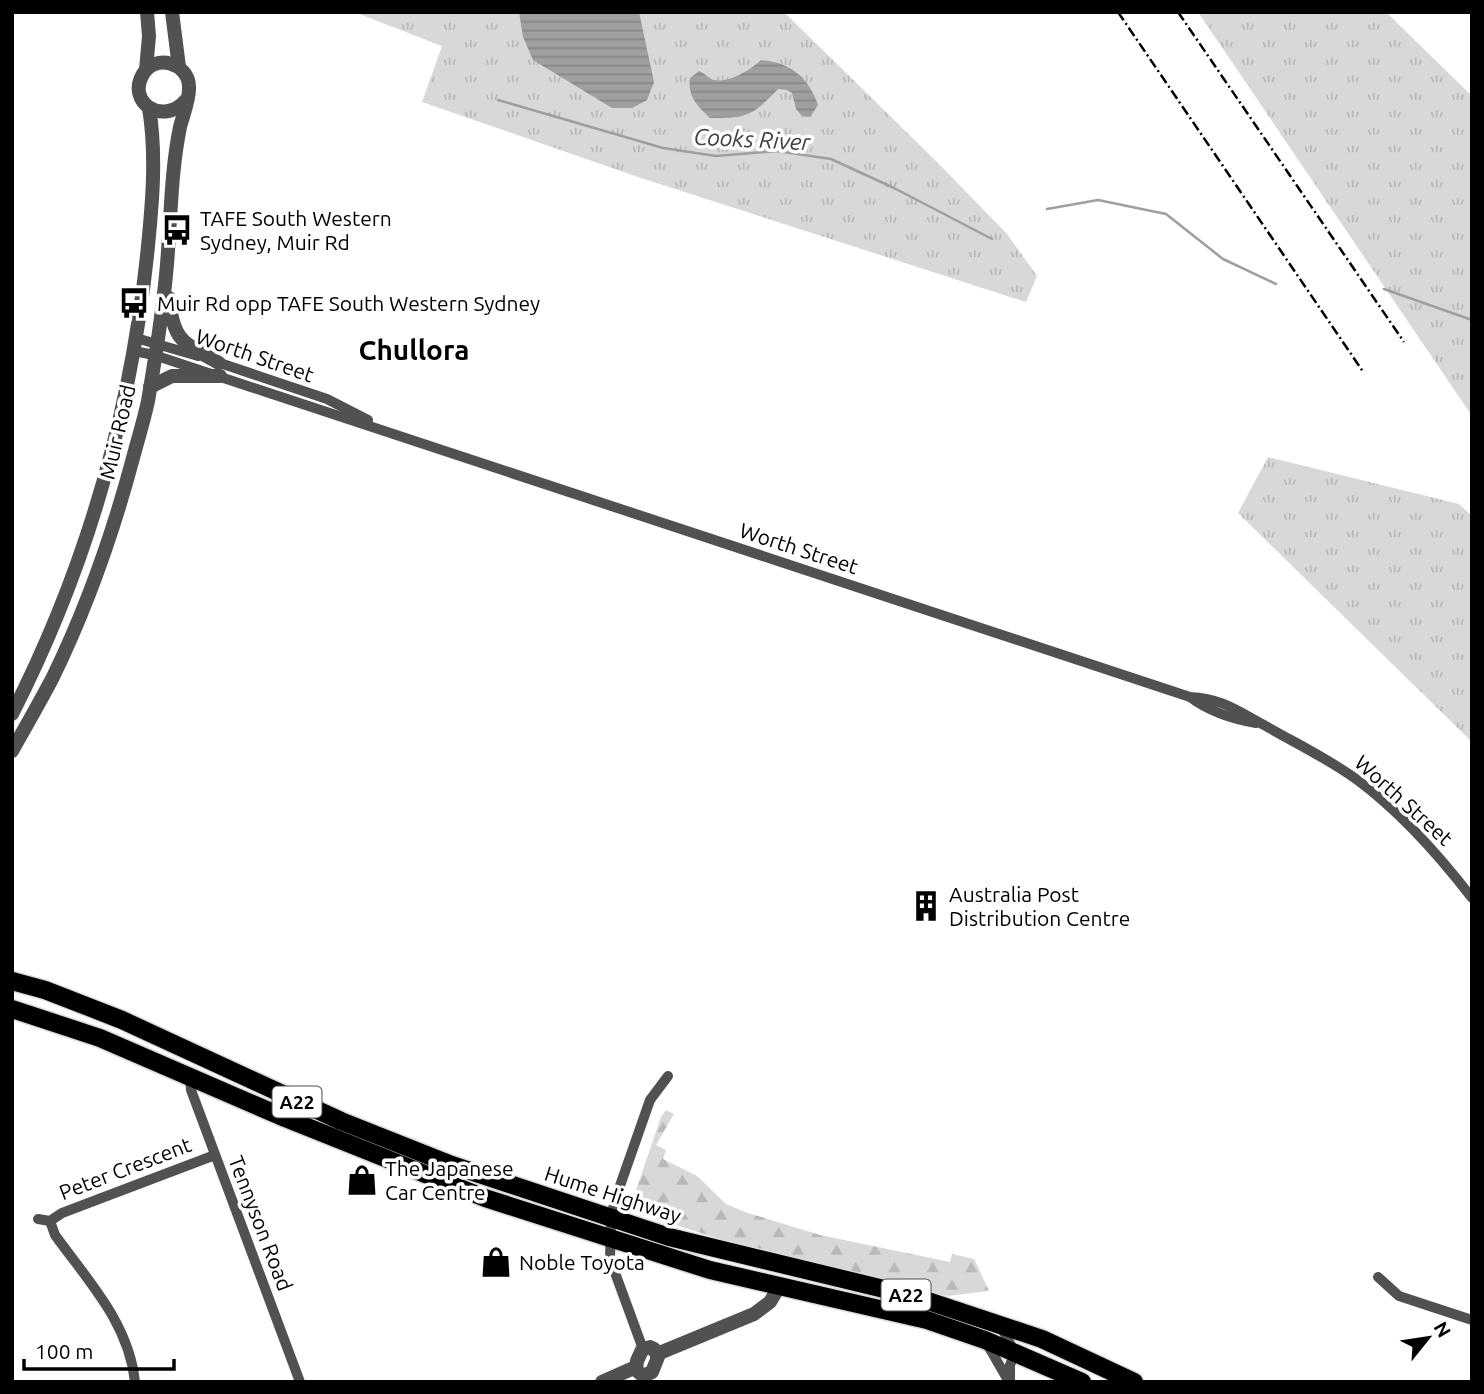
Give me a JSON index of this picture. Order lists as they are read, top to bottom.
{
  "streets": {
    "highway": ["A22", "Hume Highway"],
    "street": [
      "Worth Street",
      "Muir Road",
      "Peter Crescent",
      "Tennyson Road"
    ]
  },
  "crossings": [
    ["Worth Street", "Muir Road"],
    ["Peter Crescent", "Tennyson Road"],
    ["Hume Highway", "Tennyson Road"]
  ],
  "districts": ["Chullora"],
  "water": ["Cooks River"],
  "places": {
    "bus stop": ["TAFE South Western Sydney, Muir Rd", "Muir Rd opp TAFE South Western Sydney"],
    "building": ["Australia Post Distribution Centre"],
    "shop": ["The Japanese Car Centre", "Noble Toyota"]
  },
  "scale_bar": "100 m",
  "north": "top right"
}
